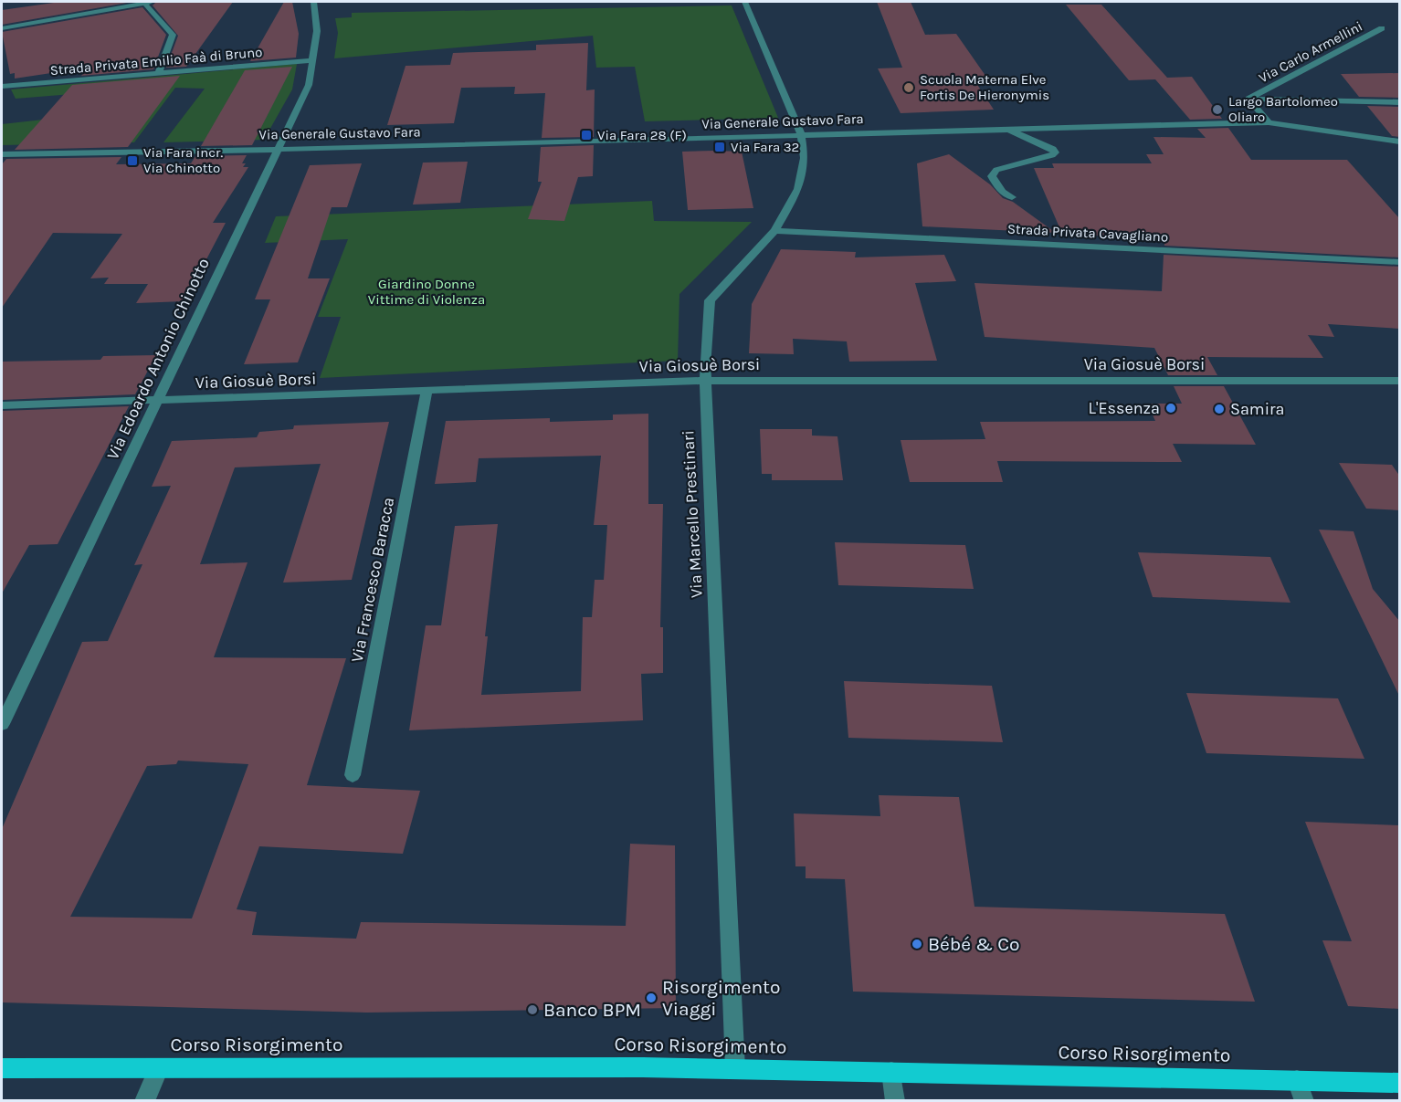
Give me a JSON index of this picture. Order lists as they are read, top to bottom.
{
  "streets": {
    "main road": ["Corso Risorgimento"],
    "street": [
      "Via Carlo Armellini",
      "Strada Privata Emilio Faà di Bruno",
      "Via Generale Gustavo Fara",
      "Strada Privata Cavagliano",
      "Via Edoardo Antonio Chinotto",
      "Via Giosuè Borsi",
      "Via Marcello Prestinari",
      "Via Francesco Baracca"
    ]
  },
  "crossings": [
    ["Via Carlo Armellini", "Via Generale Gustavo Fara"],
    ["Strada Privata Emilio Faà di Bruno", "Via Edoardo Antonio Chinotto"],
    ["Via Generale Gustavo Fara", "Via Edoardo Antonio Chinotto"],
    ["Via Generale Gustavo Fara", "Via Marcello Prestinari"],
    ["Strada Privata Cavagliano", "Via Marcello Prestinari"],
    ["Via Edoardo Antonio Chinotto", "Via Giosuè Borsi"],
    ["Via Giosuè Borsi", "Via Marcello Prestinari"],
    ["Via Giosuè Borsi", "Via Francesco Baracca"],
    ["Via Marcello Prestinari", "Corso Risorgimento"]
  ],
  "parks": ["Giardino Donne Vittime di Violenza"],
  "places": {
    "other": [
      "Scuola Materna Elve Fortis De Hieronymis",
      "Largo Bartolomeo Oliaro",
      "L'Essenza",
      "Samira",
      "Bébé & Co",
      "Risorgimento Viaggi",
      "Banco BPM"
    ],
    "transit": ["Via Fara 28 (F)", "Via Fara 32", "Via Fara incr. Via Chinotto"]
  }
}
